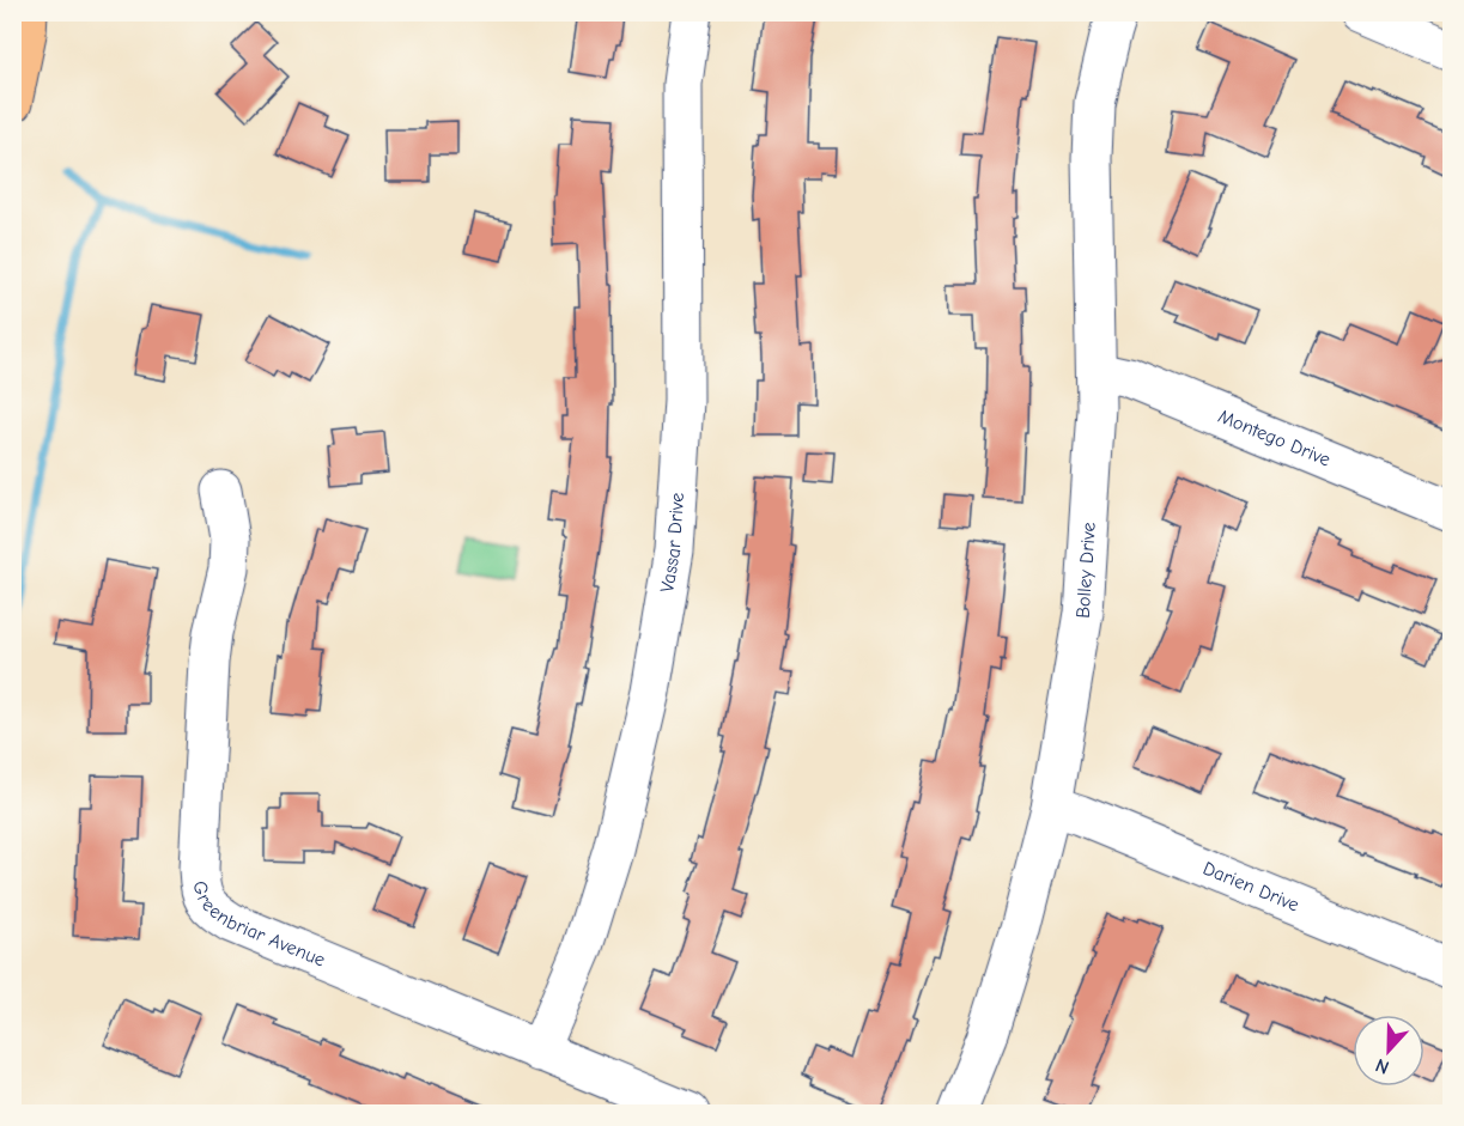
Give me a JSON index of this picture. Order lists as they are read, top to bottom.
{
  "streets": {
    "street": [
      "Montego Drive",
      "Vassar Drive",
      "Bolley Drive",
      "Darien Drive",
      "Greenbriar Avenue"
    ]
  },
  "crossings": [
    ["Montego Drive", "Bolley Drive"],
    ["Vassar Drive", "Greenbriar Avenue"],
    ["Bolley Drive", "Darien Drive"]
  ],
  "north": "bottom"
}
